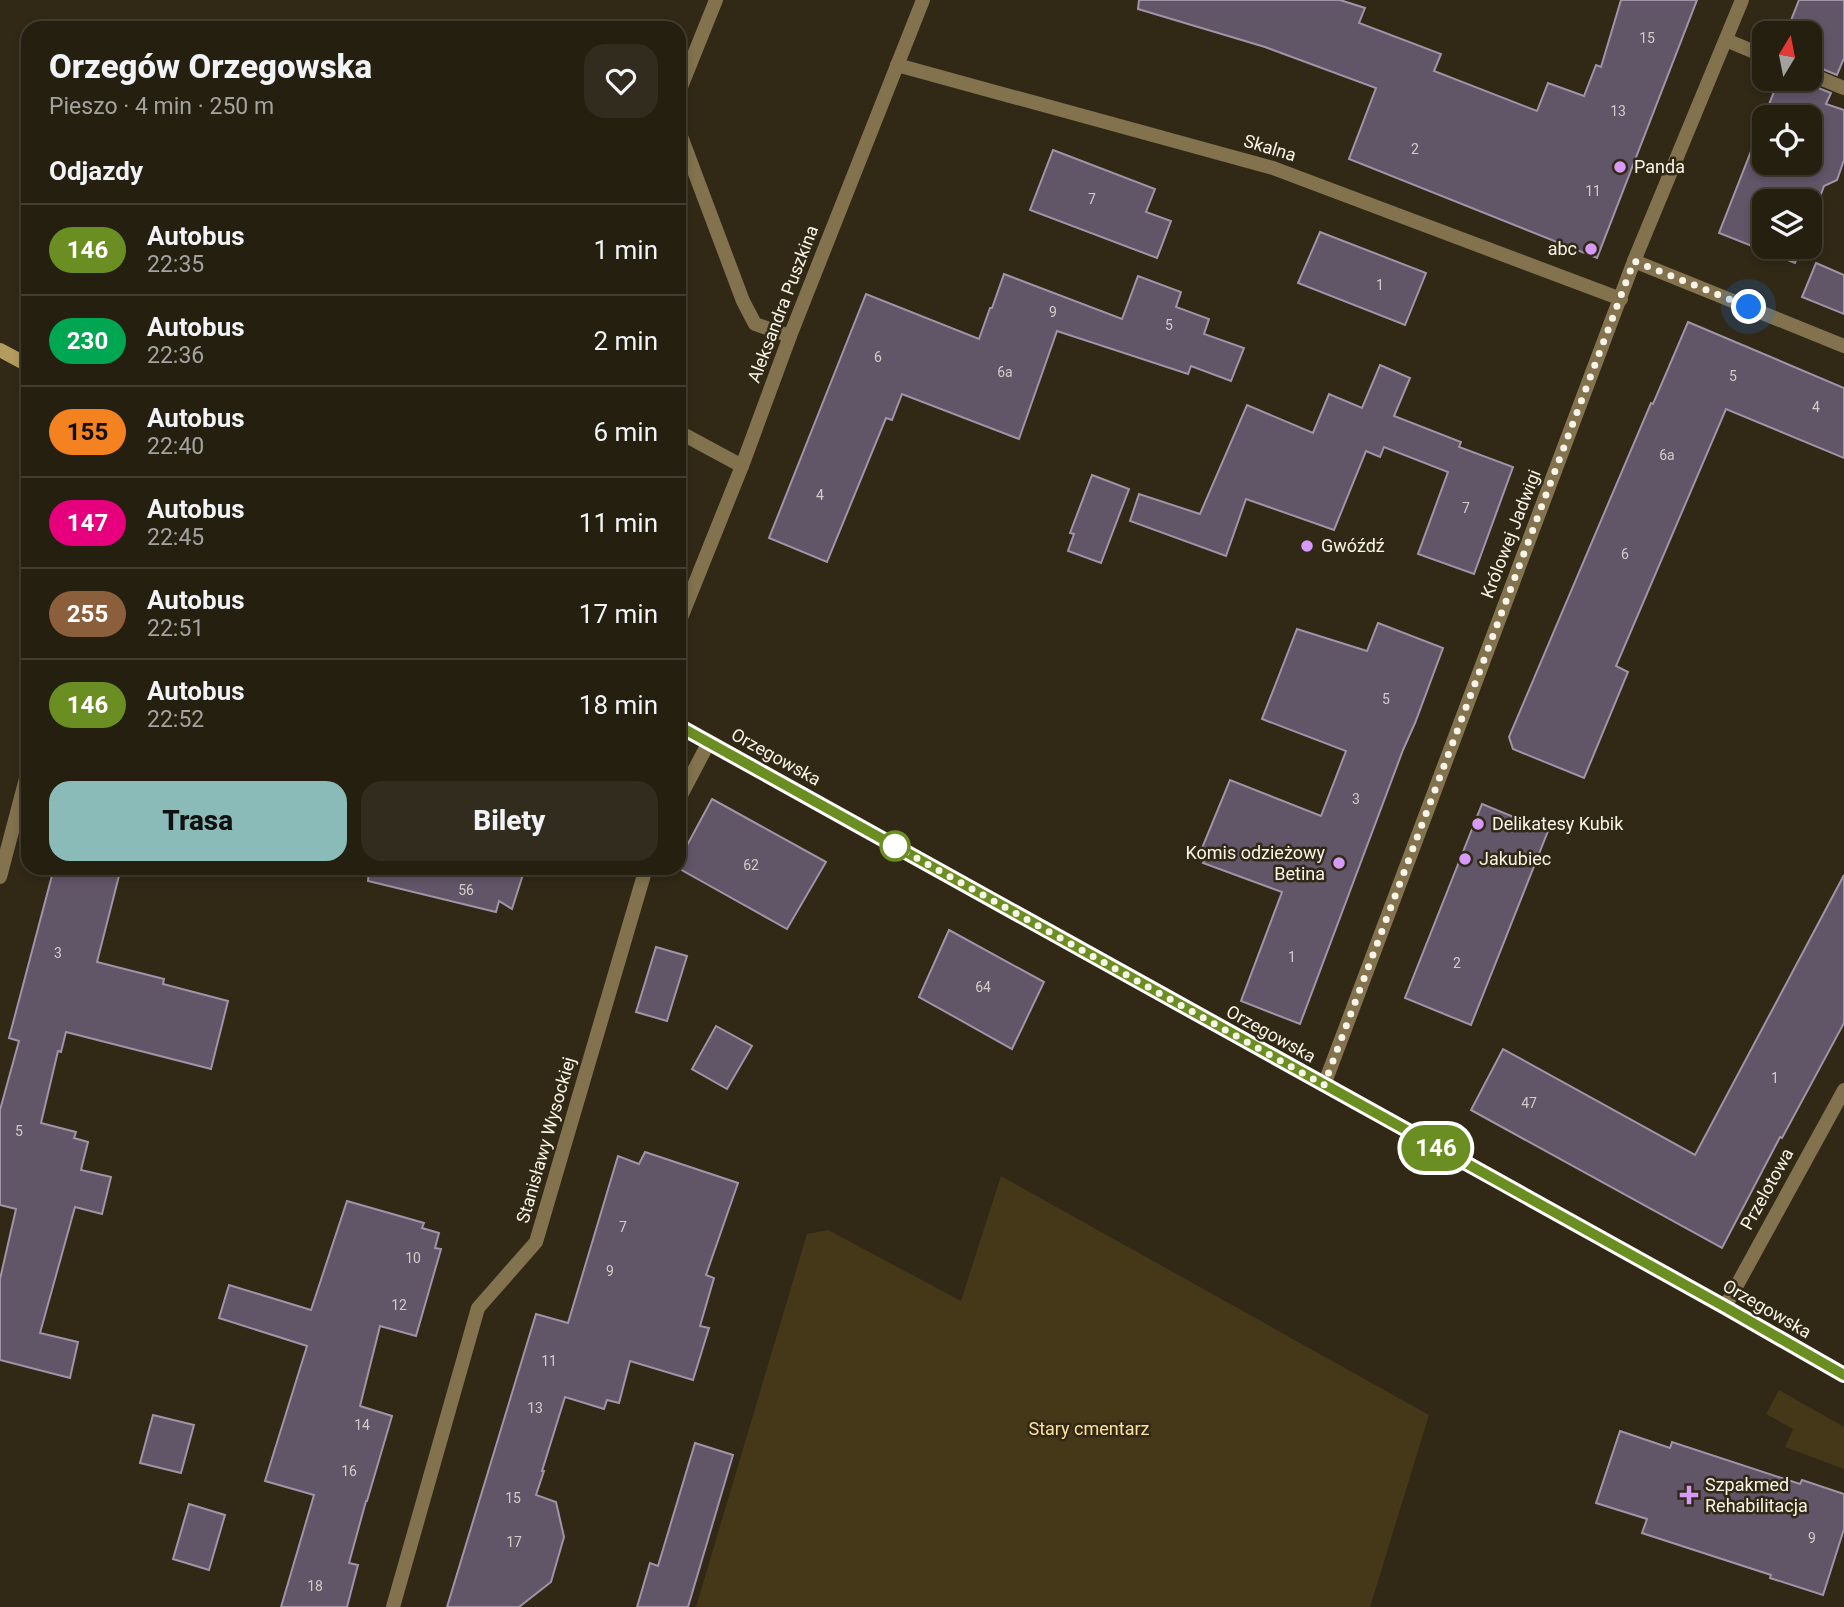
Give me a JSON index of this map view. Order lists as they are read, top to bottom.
{
  "streets": {
    "street": [
      "Skalna",
      "Aleksandra Puszkina",
      "Królowej Jadwigi",
      "Orzegowska",
      "Stanisławy Wysockiej",
      "Przelotowa"
    ]
  },
  "crossings": [
    ["Skalna", "Aleksandra Puszkina"],
    ["Skalna", "Królowej Jadwigi"],
    ["Królowej Jadwigi", "Orzegowska"],
    ["Orzegowska", "Przelotowa"]
  ],
  "parks": ["Stary cmentarz"],
  "places": {
    "other": [
      "Panda",
      "abc",
      "Gwóźdź",
      "Delikatesy Kubik",
      "Jakubiec",
      "Komis odzieżowy Betina"
    ],
    "health": ["Szpakmed Rehabilitacja"]
  },
  "lines": ["bus line 146"],
  "house_numbers": [
    "15",
    "13",
    "2",
    "11",
    "7",
    "1",
    "9",
    "5",
    "6",
    "6a",
    "5",
    "4",
    "6a",
    "4",
    "7",
    "6",
    "5",
    "3",
    "62",
    "56",
    "3",
    "1",
    "2",
    "64",
    "1",
    "47",
    "5",
    "7",
    "10",
    "9",
    "12",
    "11",
    "13",
    "14",
    "16",
    "15",
    "9",
    "17",
    "18"
  ],
  "north": "top",
  "page": {
    "on_map": "146",
    "heading": [
      ["Orzegów Orzegowska", "Pieszo · 4 min · 250 m"],
      "Odjazdy"
    ],
    "list": [
      {
        "mark": "146",
        "name": "Autobus",
        "note": "22:35",
        "value": "1 min"
      },
      {
        "mark": "230",
        "name": "Autobus",
        "note": "22:36",
        "value": "2 min"
      },
      {
        "mark": "155",
        "name": "Autobus",
        "note": "22:40",
        "value": "6 min"
      },
      {
        "mark": "147",
        "name": "Autobus",
        "note": "22:45",
        "value": "11 min"
      },
      {
        "mark": "255",
        "name": "Autobus",
        "note": "22:51",
        "value": "17 min"
      },
      {
        "mark": "146",
        "name": "Autobus",
        "note": "22:52",
        "value": "18 min"
      }
    ],
    "buttons": ["Trasa", "Bilety"]
  }
}
